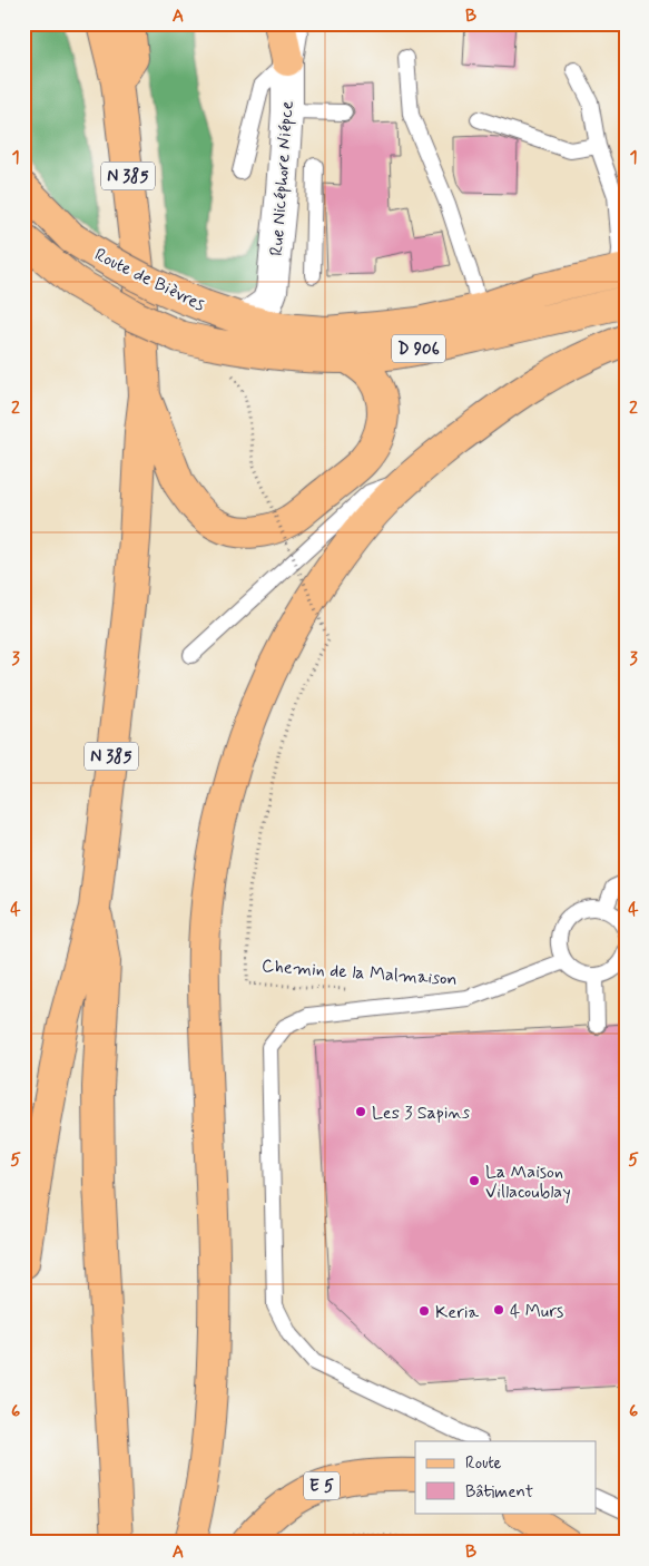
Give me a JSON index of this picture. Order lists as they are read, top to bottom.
{
  "streets": {
    "main road": [
      "N 385",
      "Route de Bièvres",
      "D 906",
      "E 5"
    ],
    "street": ["Rue Nicéphore Niépce"],
    "path": ["Chemin de la Malmaison"]
  },
  "crossings": [
    ["Rue Nicéphore Niépce", "Route de Bièvres"]
  ],
  "places": [
    "Les 3 Sapins",
    "La Maison Villacoublay",
    "4 Murs",
    "Keria"
  ],
  "legend": ["Route", "Bâtiment"],
  "grid": {
    "columns": ["A", "B"],
    "rows": [
      "1",
      "2",
      "3",
      "4",
      "5",
      "6"
    ]
  }
}
